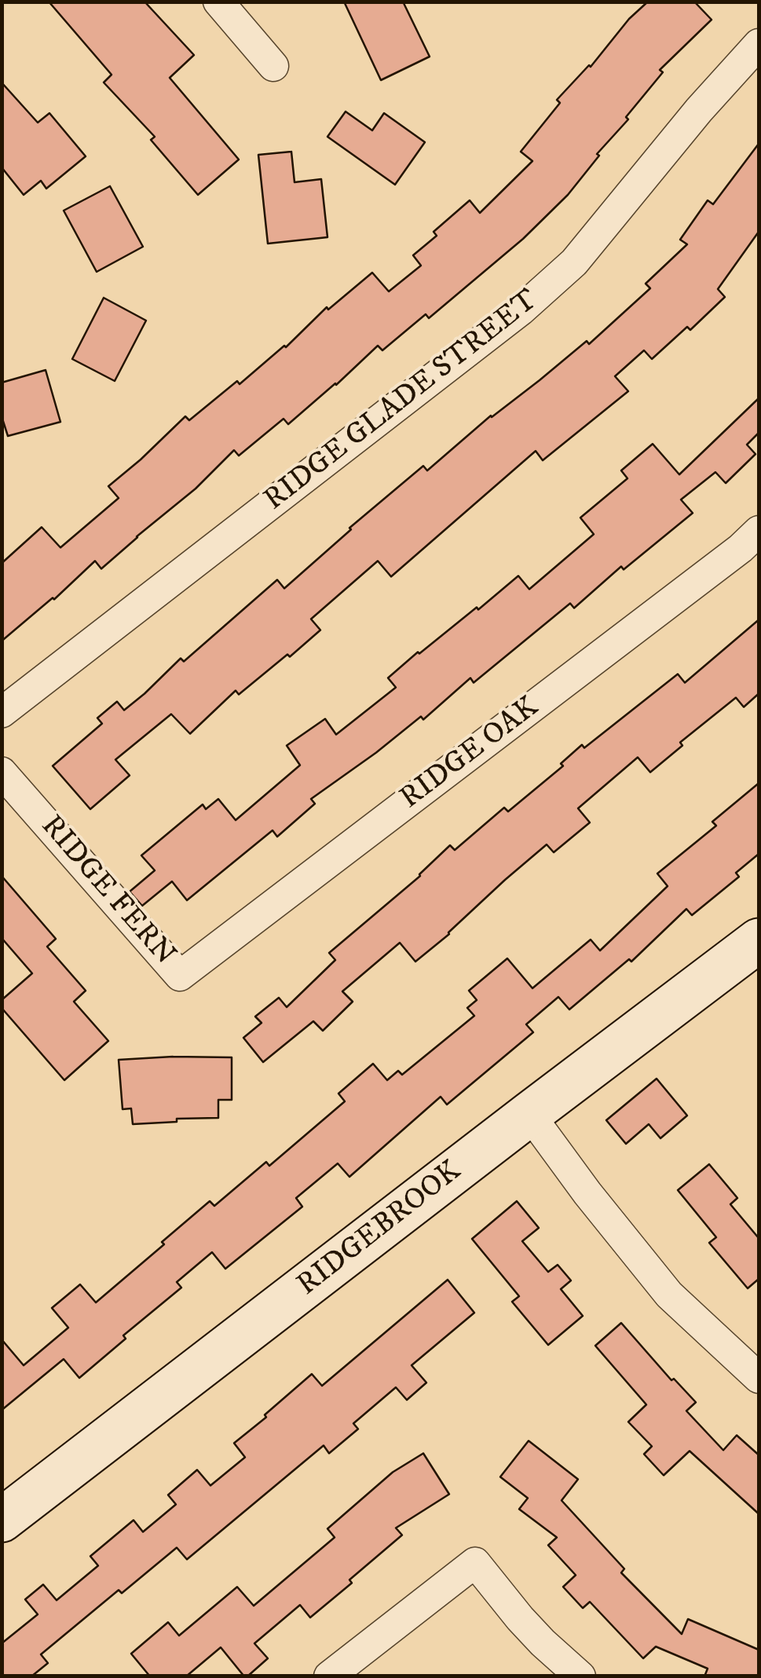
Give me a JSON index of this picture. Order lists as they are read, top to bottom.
{
  "streets": {
    "street": [
      "RIDGE GLADE STREET",
      "RIDGE OAK",
      "RIDGE FERN",
      "RIDGEBROOK"
    ]
  },
  "crossings": [
    ["RIDGE OAK", "RIDGE FERN"]
  ]
}
